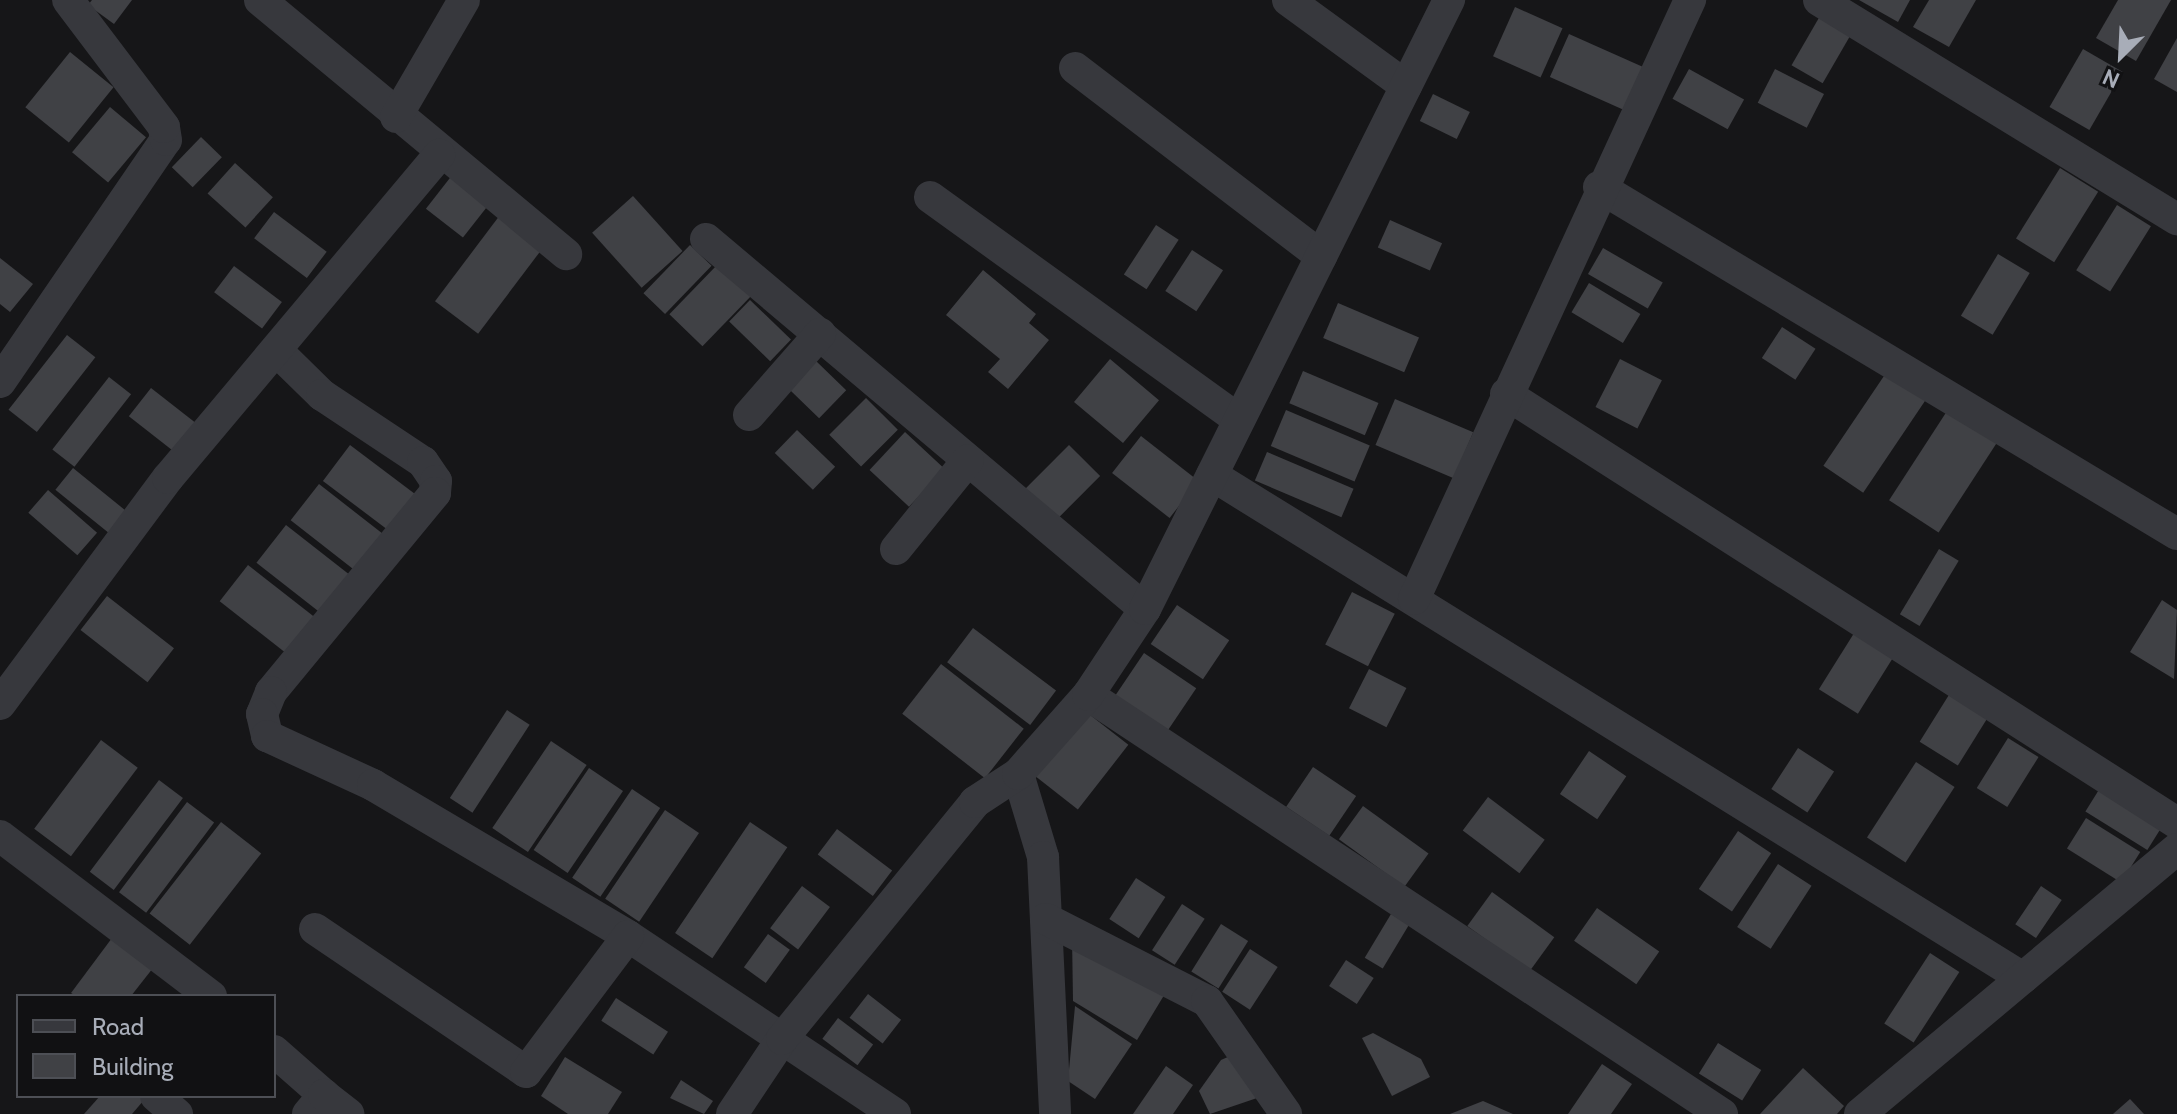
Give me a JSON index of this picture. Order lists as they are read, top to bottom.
{
  "legend": ["Road", "Building"],
  "north": "bottom left"
}
